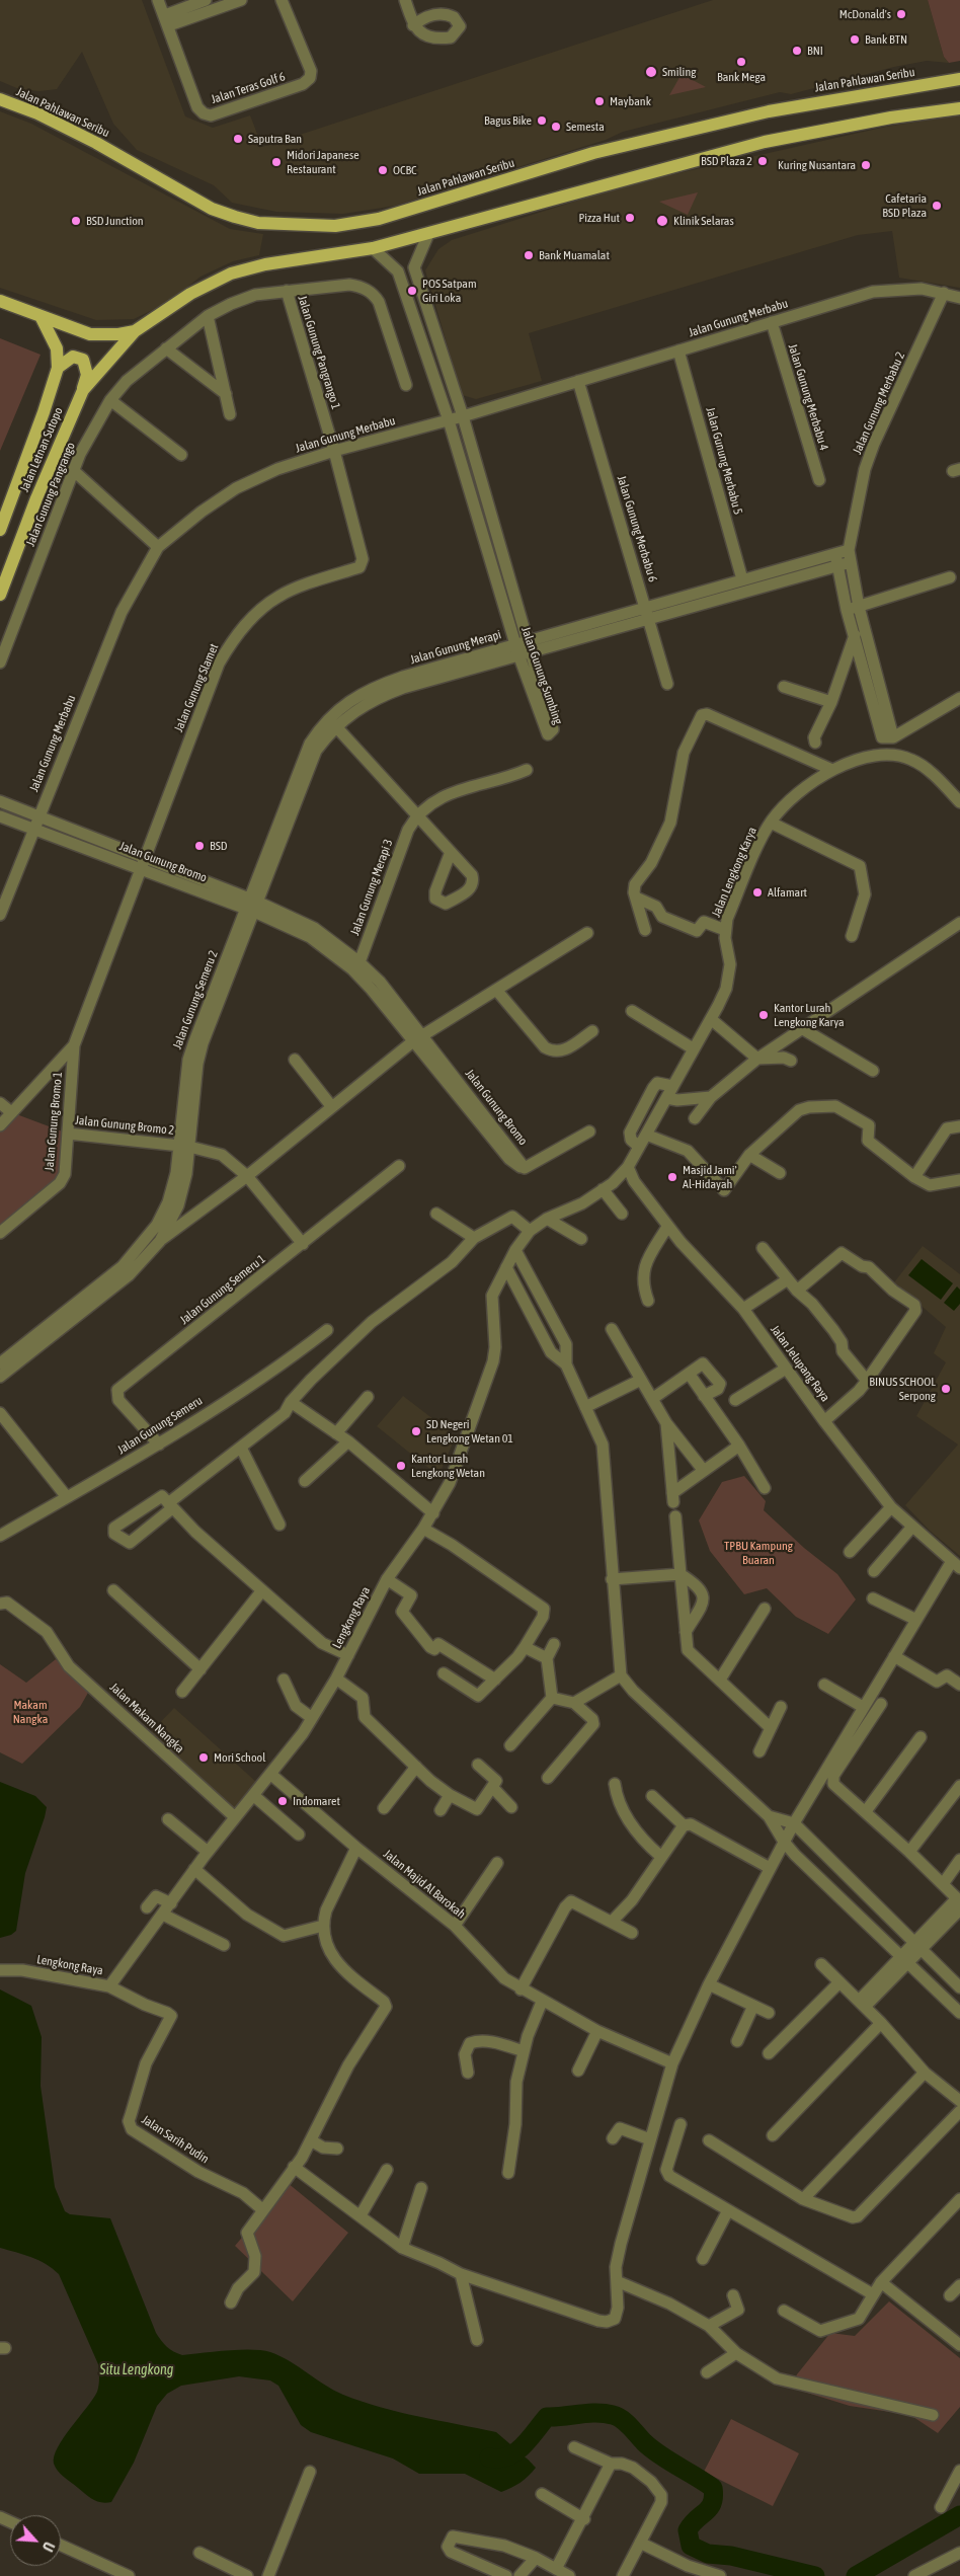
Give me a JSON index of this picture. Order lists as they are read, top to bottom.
{
  "streets": {
    "main road": ["Jalan Pahlawan Seribu", "Jalan Letnan Sutopo"],
    "street": [
      "Jalan Teras Golf 6",
      "Jalan Gunung Merbabu",
      "Jalan Gunung Pangrango 1",
      "Jalan Gunung Merbabu 4",
      "Jalan Gunung Merbabu 2",
      "Jalan Gunung Merbabu 5",
      "Jalan Gunung Pangrango",
      "Jalan Gunung Merbabu 6",
      "Jalan Gunung Merapi",
      "Jalan Gunung Sumbing",
      "Jalan Gunung Slamet",
      "Jalan Gunung Bromo",
      "Jalan Lengkong Karya",
      "Jalan Gunung Merapi 3",
      "Jalan Gunung Semeru 2",
      "Jalan Gunung Bromo 1",
      "Jalan Gunung Bromo 2",
      "Jalan Gunung Semeru 1",
      "Jalan Jelupang Raya",
      "Jalan Gunung Semeru",
      "Lengkong Raya",
      "Jalan Makam Nangka",
      "Jalan Majid Al Barokah",
      "Jalan Sarih Pudin"
    ]
  },
  "crossings": [
    ["Jalan Gunung Merbabu", "Jalan Gunung Pangrango 1"],
    ["Jalan Gunung Merbabu", "Jalan Gunung Merbabu 4"],
    ["Jalan Gunung Merbabu", "Jalan Gunung Merbabu 2"],
    ["Jalan Gunung Merbabu", "Jalan Gunung Merbabu 5"],
    ["Jalan Gunung Merbabu", "Jalan Gunung Merbabu 6"],
    ["Jalan Gunung Merbabu", "Jalan Gunung Sumbing"],
    ["Jalan Gunung Merbabu", "Jalan Gunung Slamet"],
    ["Jalan Gunung Merbabu", "Jalan Gunung Bromo"],
    ["Jalan Gunung Pangrango 1", "Jalan Gunung Pangrango"],
    ["Jalan Gunung Pangrango 1", "Jalan Gunung Slamet"],
    ["Jalan Gunung Merbabu 2", "Jalan Gunung Merapi"],
    ["Jalan Gunung Merbabu 5", "Jalan Gunung Merapi"],
    ["Jalan Gunung Merbabu 6", "Jalan Gunung Merapi"],
    ["Jalan Gunung Merapi", "Jalan Gunung Sumbing"],
    ["Jalan Gunung Merapi", "Jalan Gunung Bromo"],
    ["Jalan Gunung Merapi", "Jalan Gunung Semeru 2"],
    ["Jalan Gunung Slamet", "Jalan Gunung Bromo"],
    ["Jalan Gunung Slamet", "Jalan Gunung Bromo 1"],
    ["Jalan Gunung Bromo", "Jalan Gunung Merapi 3"],
    ["Jalan Gunung Bromo", "Jalan Gunung Semeru 2"],
    ["Jalan Gunung Bromo", "Jalan Gunung Bromo 1"],
    ["Jalan Lengkong Karya", "Jalan Jelupang Raya"],
    ["Jalan Lengkong Karya", "Lengkong Raya"],
    ["Jalan Gunung Semeru 2", "Jalan Gunung Bromo 2"],
    ["Jalan Gunung Bromo 1", "Jalan Gunung Bromo 2"],
    ["Jalan Gunung Semeru 1", "Jalan Gunung Semeru"],
    ["Jalan Jelupang Raya", "Lengkong Raya"],
    ["Lengkong Raya", "Jalan Makam Nangka"],
    ["Lengkong Raya", "Jalan Majid Al Barokah"],
    ["Lengkong Raya", "Jalan Sarih Pudin"]
  ],
  "water": ["Situ Lengkong"],
  "parks": ["TPBU Kampung Buaran", "Makam Nangka"],
  "places": [
    "McDonald's",
    "Bank BTN",
    "BNI",
    "Bank Mega",
    "Smiling",
    "Maybank",
    "Bagus Bike",
    "Semesta",
    "Saputra Ban",
    "BSD Plaza 2",
    "Midori Japanese Restaurant",
    "Kuring Nusantara",
    "OCBC",
    "Cafetaria BSD Plaza",
    "Pizza Hut",
    "BSD Junction",
    "Klinik Selaras",
    "Bank Muamalat",
    "POS Satpam Giri Loka",
    "BSD",
    "Alfamart",
    "Kantor Lurah Lengkong Karya",
    "Masjid Jami' Al-Hidayah",
    "BINUS SCHOOL Serpong",
    "SD Negeri Lengkong Wetan 01",
    "Kantor Lurah Lengkong Wetan",
    "Mori School",
    "Indomaret"
  ],
  "north": "bottom right"
}
